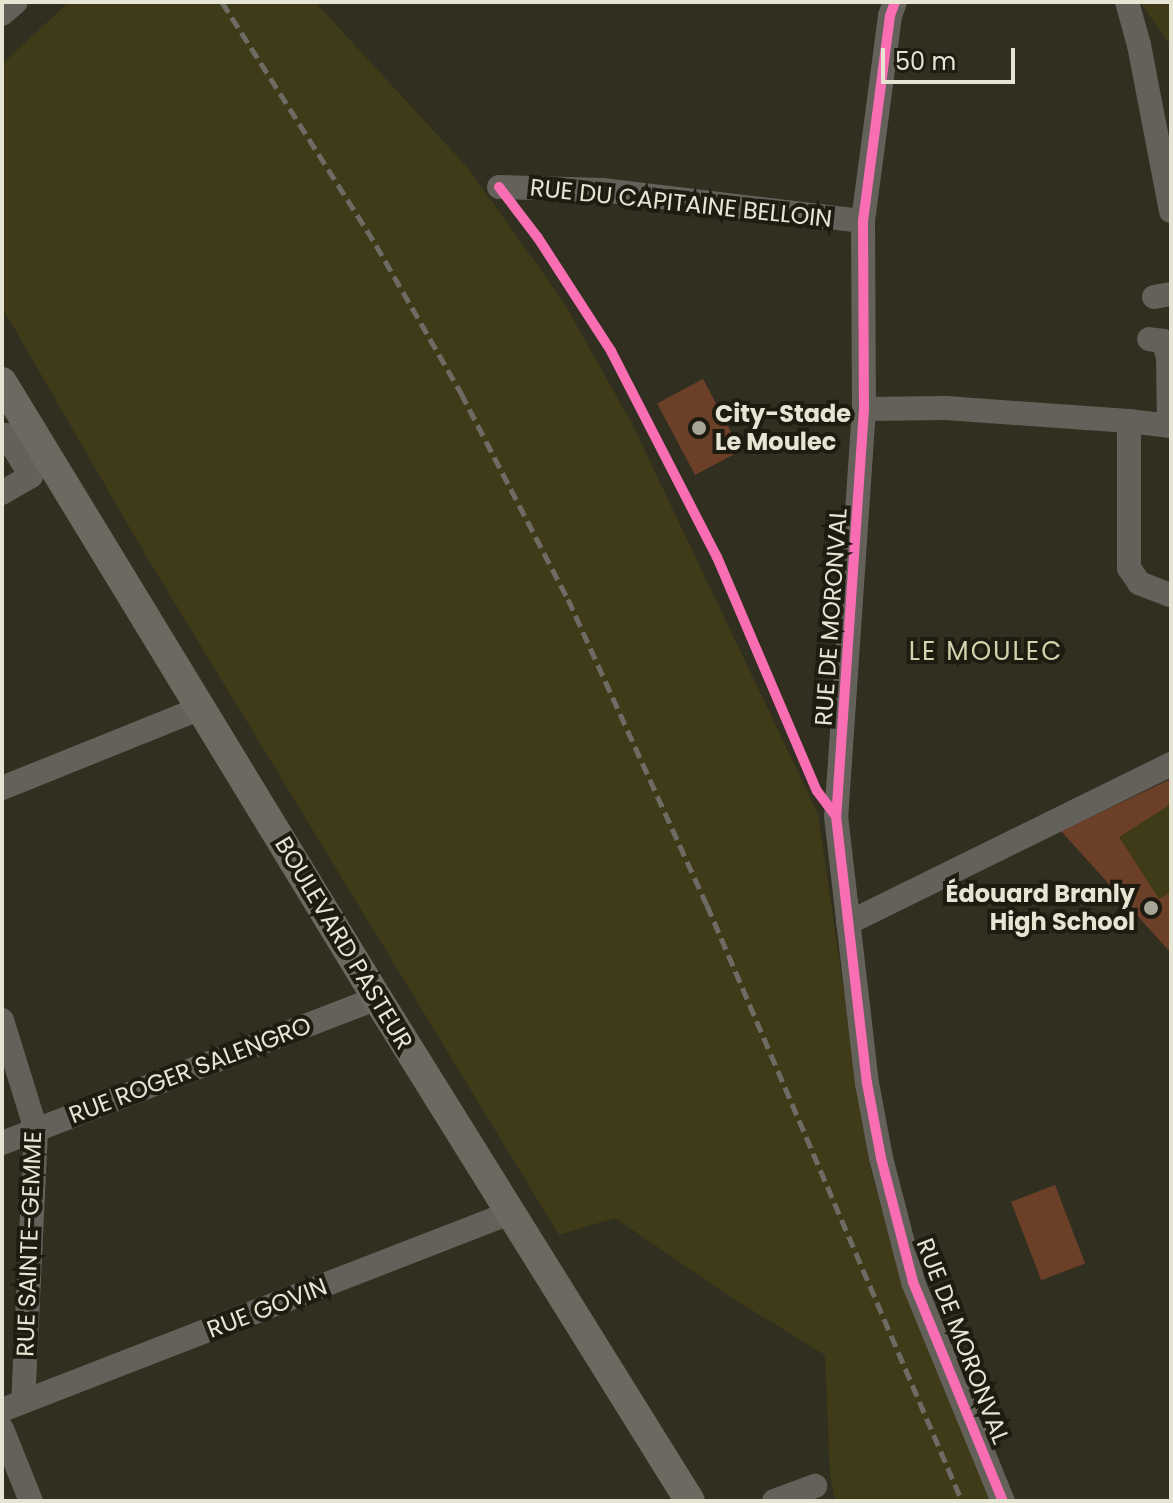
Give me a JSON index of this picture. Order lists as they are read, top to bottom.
{
  "streets": {
    "main road": ["BOULEVARD PASTEUR"],
    "street": [
      "RUE DU CAPITAINE BELLOIN",
      "RUE DE MORONVAL",
      "RUE ROGER SALENGRO",
      "RUE SAINTE-GEMME",
      "RUE GOVIN"
    ]
  },
  "crossings": [
    ["RUE DU CAPITAINE BELLOIN", "RUE DE MORONVAL"],
    ["BOULEVARD PASTEUR", "RUE ROGER SALENGRO"],
    ["BOULEVARD PASTEUR", "RUE GOVIN"],
    ["RUE ROGER SALENGRO", "RUE SAINTE-GEMME"],
    ["RUE SAINTE-GEMME", "RUE GOVIN"]
  ],
  "districts": ["LE MOULEC"],
  "places": ["City-Stade Le Moulec", "Édouard Branly High School"],
  "scale_bar": "50 m"
}
